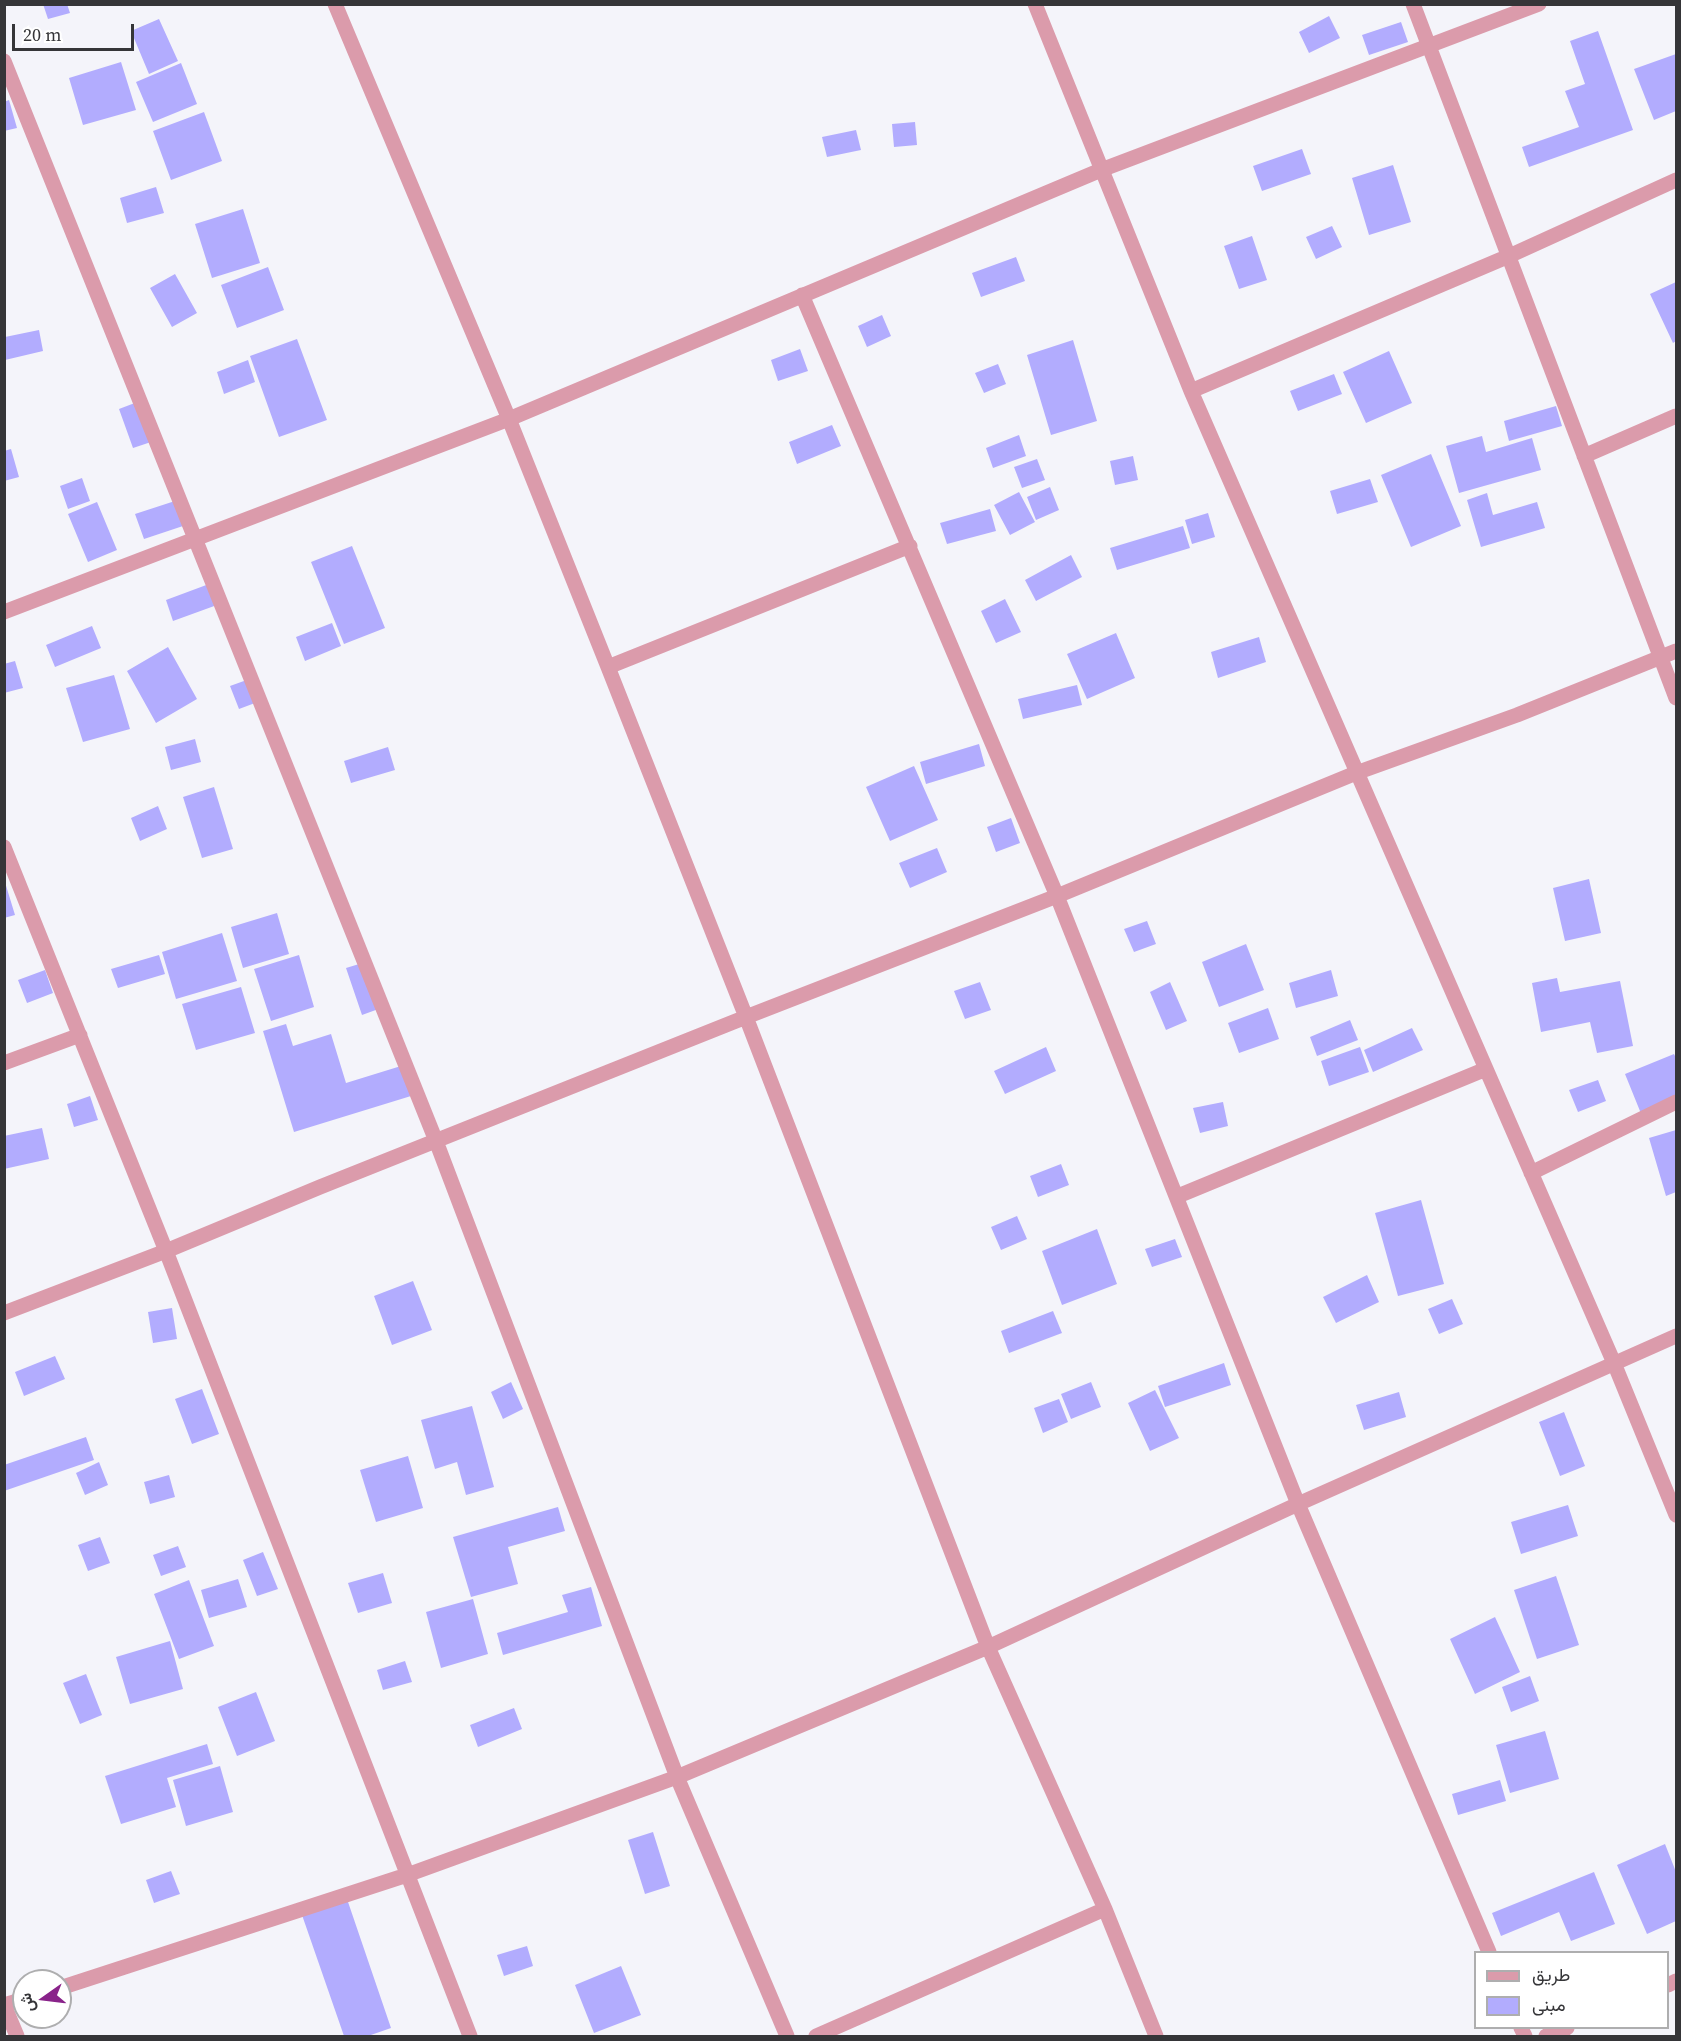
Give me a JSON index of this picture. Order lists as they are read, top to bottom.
{
  "legend": ["طريق", "مبنى"],
  "scale_bar": "20 m",
  "north": "left"
}
